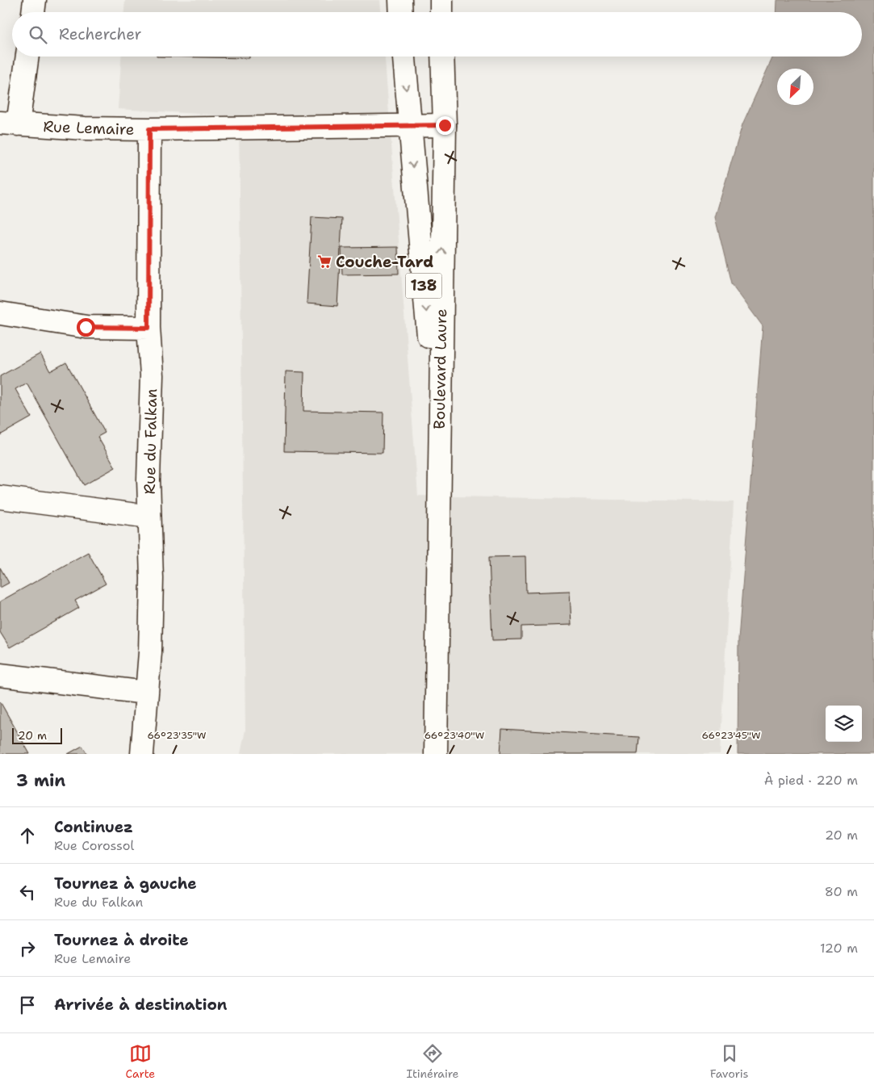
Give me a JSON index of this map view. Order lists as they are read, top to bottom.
{
  "streets": {
    "main road": [
      "Rue Lemaire",
      "138",
      "Boulevard Laure",
      "Rue du Falkan"
    ]
  },
  "crossings": [
    ["Rue Lemaire", "Boulevard Laure"],
    ["Rue Lemaire", "Rue du Falkan"]
  ],
  "places": {
    "supermarket": ["Couche-Tard"]
  },
  "scale_bar": "20 m",
  "north": "bottom left",
  "page": {
    "search": "Rechercher",
    "scale": "20 m",
    "heading": ["3 min", "À pied · 220 m"],
    "list": [
      ["Continuez", "Rue Corossol", "20 m"],
      ["Tournez à gauche", "Rue du Falkan", "80 m"],
      ["Tournez à droite", "Rue Lemaire", "120 m"],
      "Arrivée à destination"
    ],
    "nav": ["Carte", "Itinéraire", "Favoris"]
  },
  "coordinates": ["66°23'35\"W", "66°23'40\"W", "66°23'45\"W"]
}
